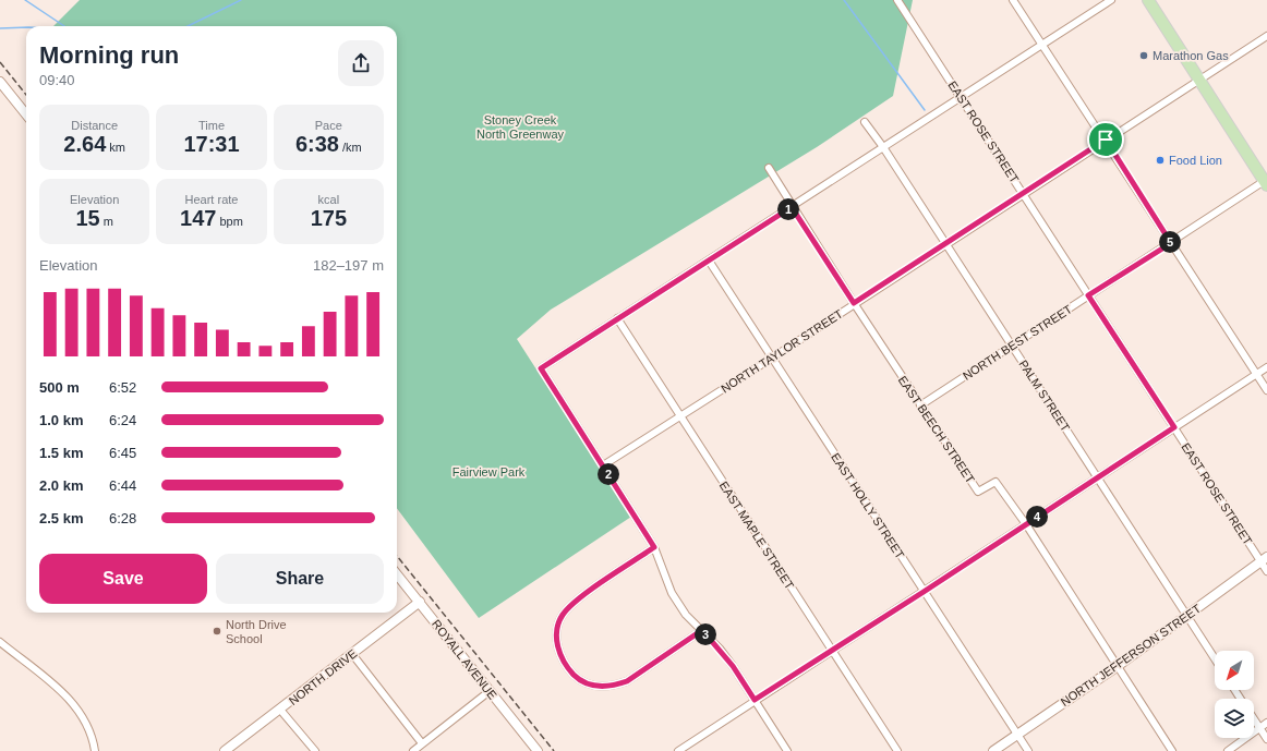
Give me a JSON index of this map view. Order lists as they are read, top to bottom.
{
  "streets": {
    "street": [
      "EAST ROSE STREET",
      "NORTH BEST STREET",
      "NORTH TAYLOR STREET",
      "PALM STREET",
      "EAST BEECH STREET",
      "EAST HOLLY STREET",
      "EAST MAPLE STREET",
      "NORTH JEFFERSON STREET",
      "ROYALL AVENUE",
      "NORTH DRIVE"
    ]
  },
  "crossings": [
    ["EAST ROSE STREET", "NORTH BEST STREET"],
    ["EAST ROSE STREET", "NORTH TAYLOR STREET"],
    ["EAST ROSE STREET", "NORTH JEFFERSON STREET"],
    ["NORTH BEST STREET", "PALM STREET"],
    ["NORTH BEST STREET", "EAST BEECH STREET"],
    ["NORTH TAYLOR STREET", "PALM STREET"],
    ["NORTH TAYLOR STREET", "EAST BEECH STREET"],
    ["NORTH TAYLOR STREET", "EAST HOLLY STREET"],
    ["NORTH TAYLOR STREET", "EAST MAPLE STREET"],
    ["PALM STREET", "NORTH JEFFERSON STREET"],
    ["EAST BEECH STREET", "NORTH JEFFERSON STREET"],
    ["EAST HOLLY STREET", "NORTH JEFFERSON STREET"],
    ["ROYALL AVENUE", "NORTH DRIVE"]
  ],
  "parks": ["Stoney Creek North Greenway", "Fairview Park"],
  "places": ["Marathon Gas", "Food Lion", "North Drive School"],
  "north": "bottom left",
  "page": {
    "heading": ["Morning run", "09:40"],
    "stats": [
      ["Distance", "2.64 km"],
      ["Time", "17:31"],
      ["Pace", "6:38 /km"],
      ["Elevation", "15 m"],
      ["Heart rate", "147 bpm"],
      ["kcal", "175"]
    ],
    "pins": [
      "1",
      "5",
      "2",
      "4",
      "3"
    ],
    "chart": ["Elevation", "182–197 m"],
    "list": [
      {
        "name": "500 m",
        "note": "6:52"
      },
      {
        "name": "1.0 km",
        "note": "6:24"
      },
      {
        "name": "1.5 km",
        "note": "6:45"
      },
      {
        "name": "2.0 km",
        "note": "6:44"
      },
      {
        "name": "2.5 km",
        "note": "6:28"
      }
    ],
    "buttons": ["Save", "Share"]
  }
}
